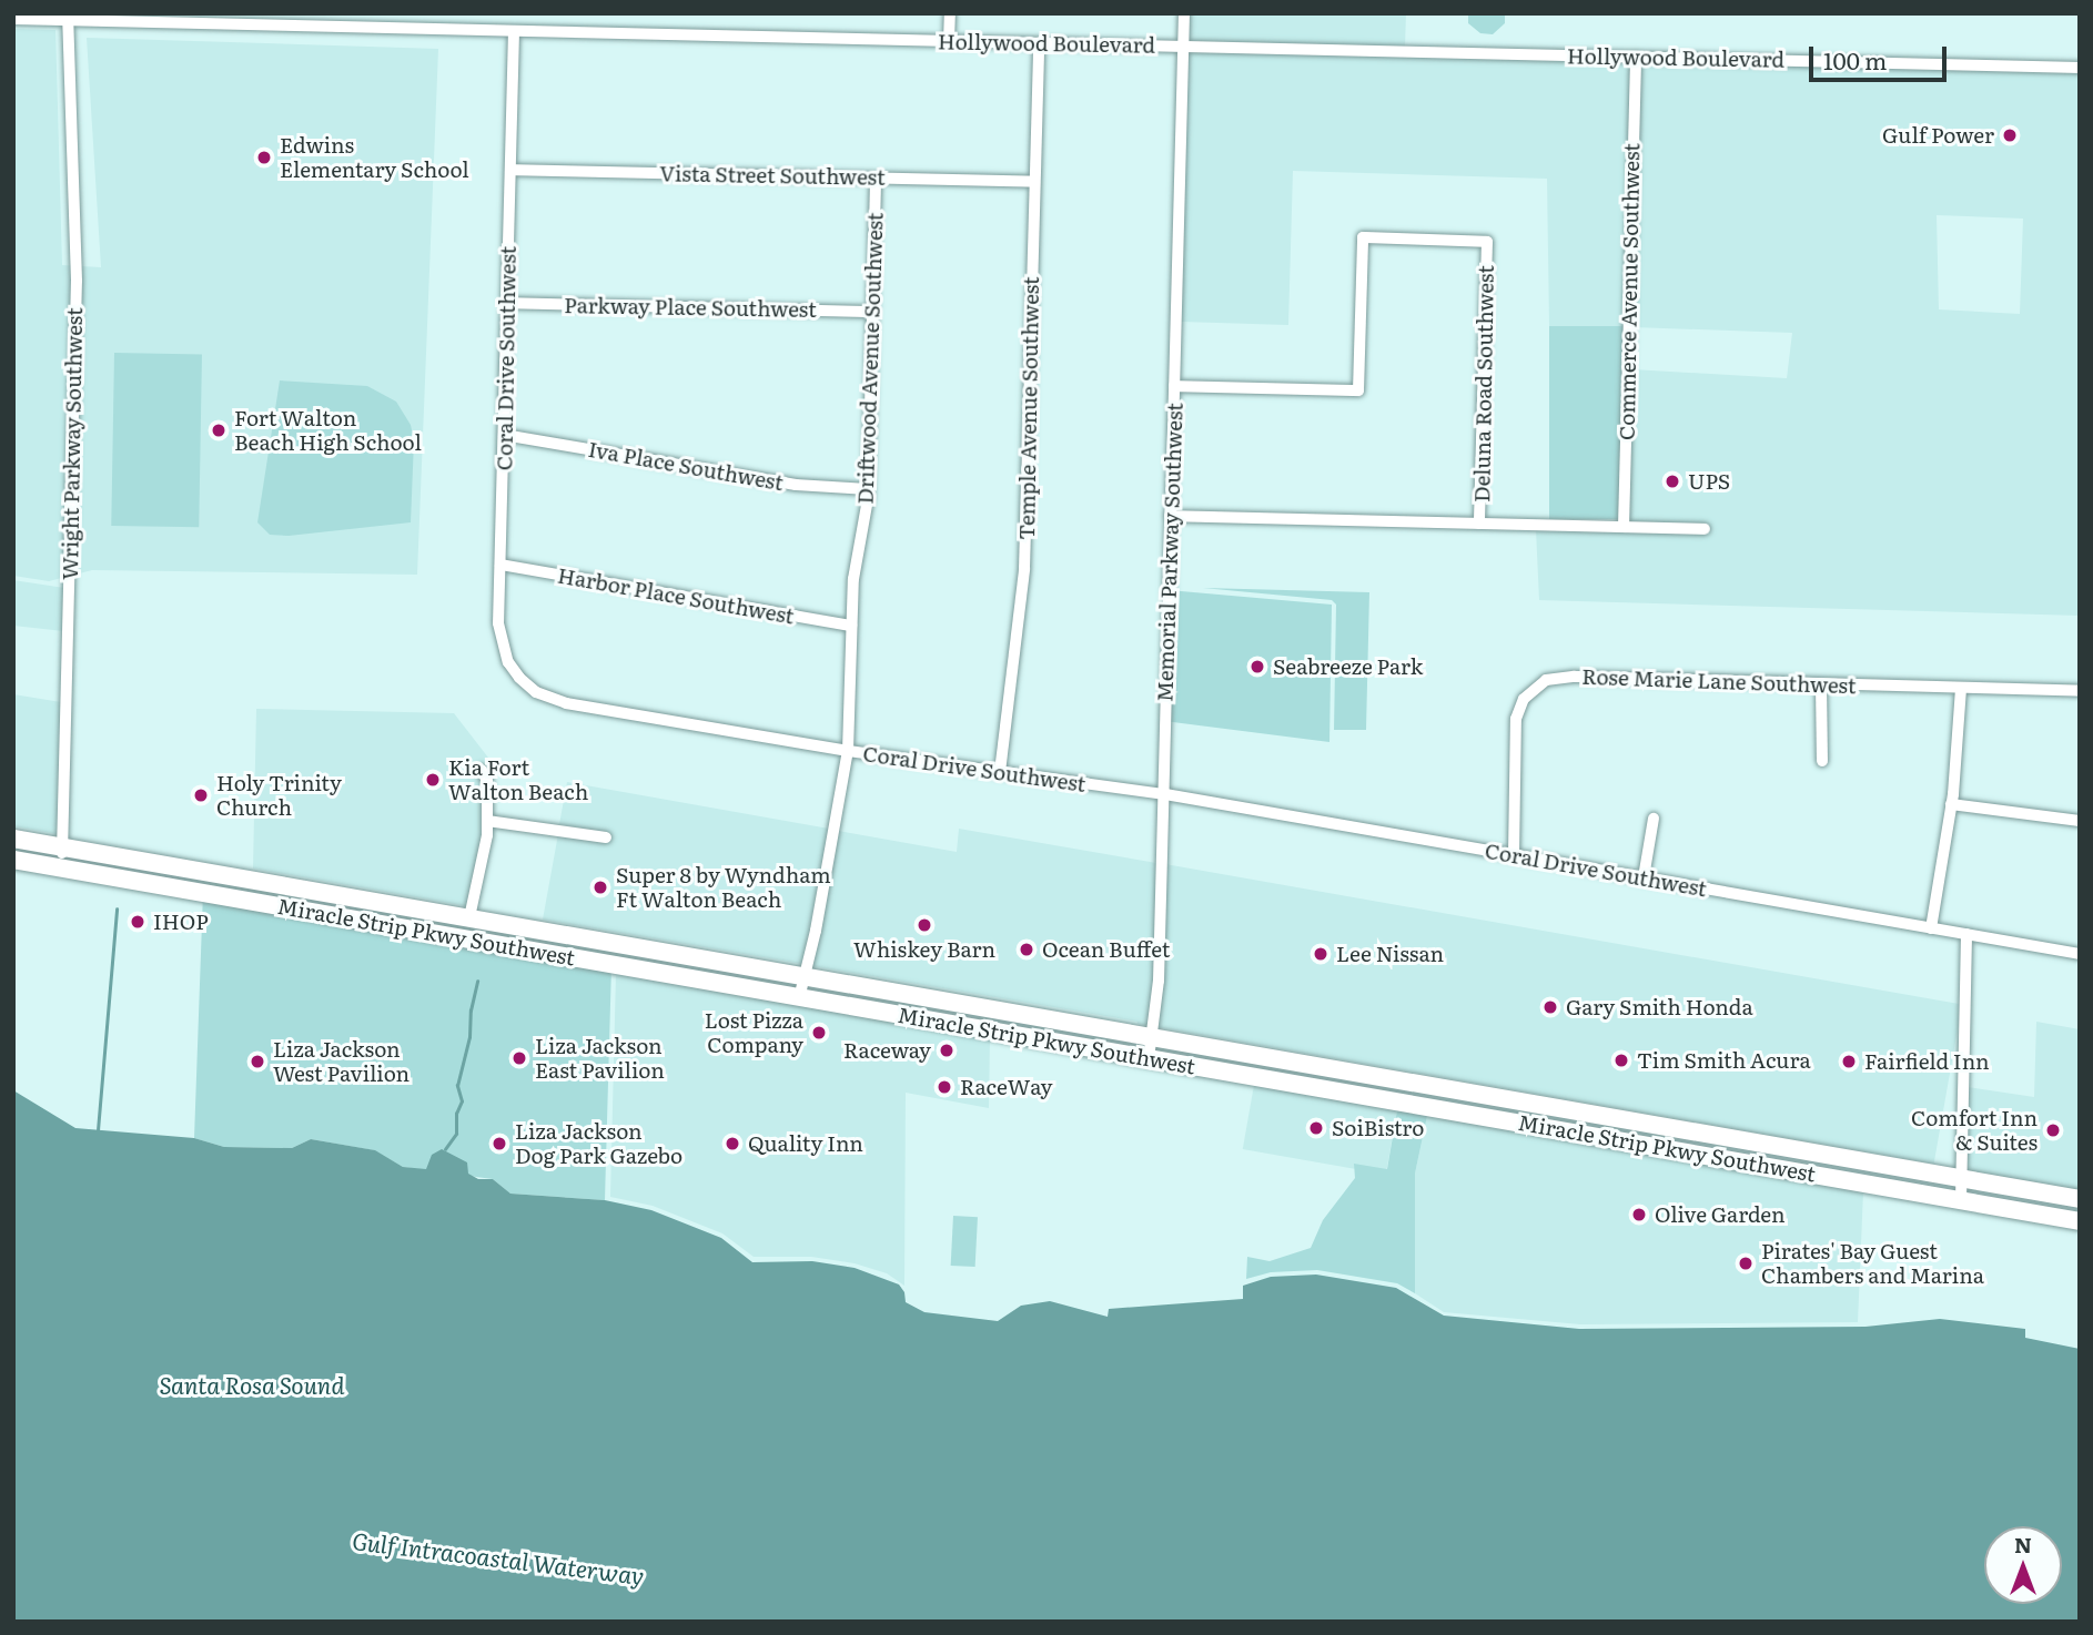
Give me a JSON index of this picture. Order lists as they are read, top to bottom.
{
  "streets": {
    "highway": ["Miracle Strip Pkwy Southwest"],
    "street": [
      "Hollywood Boulevard",
      "Vista Street Southwest",
      "Commerce Avenue Southwest",
      "Parkway Place Southwest",
      "Coral Drive Southwest",
      "Driftwood Avenue Southwest",
      "Deluna Road Southwest",
      "Temple Avenue Southwest",
      "Wright Parkway Southwest",
      "Iva Place Southwest",
      "Memorial Parkway Southwest",
      "Harbor Place Southwest",
      "Rose Marie Lane Southwest"
    ]
  },
  "crossings": [
    ["Hollywood Boulevard", "Commerce Avenue Southwest"],
    ["Hollywood Boulevard", "Coral Drive Southwest"],
    ["Hollywood Boulevard", "Temple Avenue Southwest"],
    ["Hollywood Boulevard", "Wright Parkway Southwest"],
    ["Hollywood Boulevard", "Memorial Parkway Southwest"],
    ["Vista Street Southwest", "Coral Drive Southwest"],
    ["Vista Street Southwest", "Driftwood Avenue Southwest"],
    ["Vista Street Southwest", "Temple Avenue Southwest"],
    ["Parkway Place Southwest", "Coral Drive Southwest"],
    ["Parkway Place Southwest", "Driftwood Avenue Southwest"],
    ["Coral Drive Southwest", "Driftwood Avenue Southwest"],
    ["Coral Drive Southwest", "Temple Avenue Southwest"],
    ["Coral Drive Southwest", "Iva Place Southwest"],
    ["Coral Drive Southwest", "Memorial Parkway Southwest"],
    ["Coral Drive Southwest", "Harbor Place Southwest"],
    ["Coral Drive Southwest", "Rose Marie Lane Southwest"],
    ["Driftwood Avenue Southwest", "Iva Place Southwest"],
    ["Driftwood Avenue Southwest", "Harbor Place Southwest"],
    ["Driftwood Avenue Southwest", "Miracle Strip Pkwy Southwest"],
    ["Deluna Road Southwest", "Memorial Parkway Southwest"],
    ["Wright Parkway Southwest", "Miracle Strip Pkwy Southwest"],
    ["Memorial Parkway Southwest", "Miracle Strip Pkwy Southwest"]
  ],
  "water": ["Santa Rosa Sound", "Gulf Intracoastal Waterway"],
  "places": [
    "Gulf Power",
    "Edwins Elementary School",
    "Fort Walton Beach High School",
    "UPS",
    "Seabreeze Park",
    "Kia Fort Walton Beach",
    "Holy Trinity Church",
    "Super 8 by Wyndham Ft Walton Beach",
    "IHOP",
    "Whiskey Barn",
    "Ocean Buffet",
    "Lee Nissan",
    "Gary Smith Honda",
    "Lost Pizza Company",
    "Raceway",
    "Liza Jackson East Pavilion",
    "Tim Smith Acura",
    "Liza Jackson West Pavilion",
    "Fairfield Inn",
    "RaceWay",
    "SoiBistro",
    "Comfort Inn & Suites",
    "Liza Jackson Dog Park Gazebo",
    "Quality Inn",
    "Olive Garden",
    "Pirates' Bay Guest Chambers and Marina"
  ],
  "scale_bar": "100 m",
  "north": "top"
}
